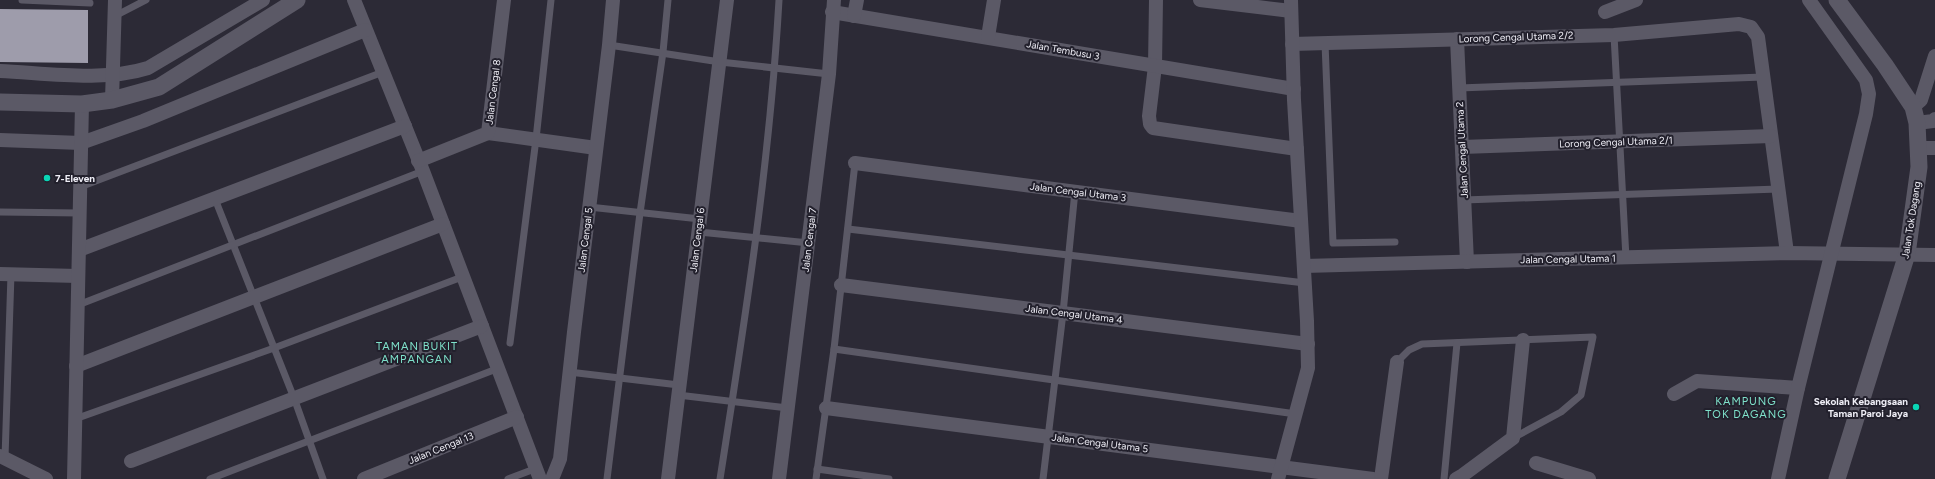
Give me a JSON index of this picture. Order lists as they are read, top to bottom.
{
  "streets": {
    "street": [
      "Lorong Cengal Utama 2/2",
      "Jalan Tembusu 3",
      "Jalan Cengal 8",
      "Lorong Cengal Utama 2/1",
      "Jalan Cengal Utama 2",
      "Jalan Cengal Utama 3",
      "Jalan Tok Dagang",
      "Jalan Cengal 5",
      "Jalan Cengal 6",
      "Jalan Cengal 7",
      "Jalan Cengal Utama 1",
      "Jalan Cengal Utama 4",
      "Jalan Cengal Utama 5",
      "Jalan Cengal 13"
    ]
  },
  "crossings": [
    ["Lorong Cengal Utama 2/2", "Jalan Cengal Utama 2"],
    ["Jalan Tembusu 3", "Jalan Cengal 7"],
    ["Lorong Cengal Utama 2/1", "Jalan Cengal Utama 2"],
    ["Jalan Cengal Utama 2", "Jalan Cengal Utama 1"],
    ["Jalan Tok Dagang", "Jalan Cengal Utama 1"]
  ],
  "districts": ["TAMAN BUKIT AMPANGAN", "KAMPUNG TOK DAGANG"],
  "places": ["7-Eleven", "Sekolah Kebangsaan Taman Paroi Jaya"]
}
